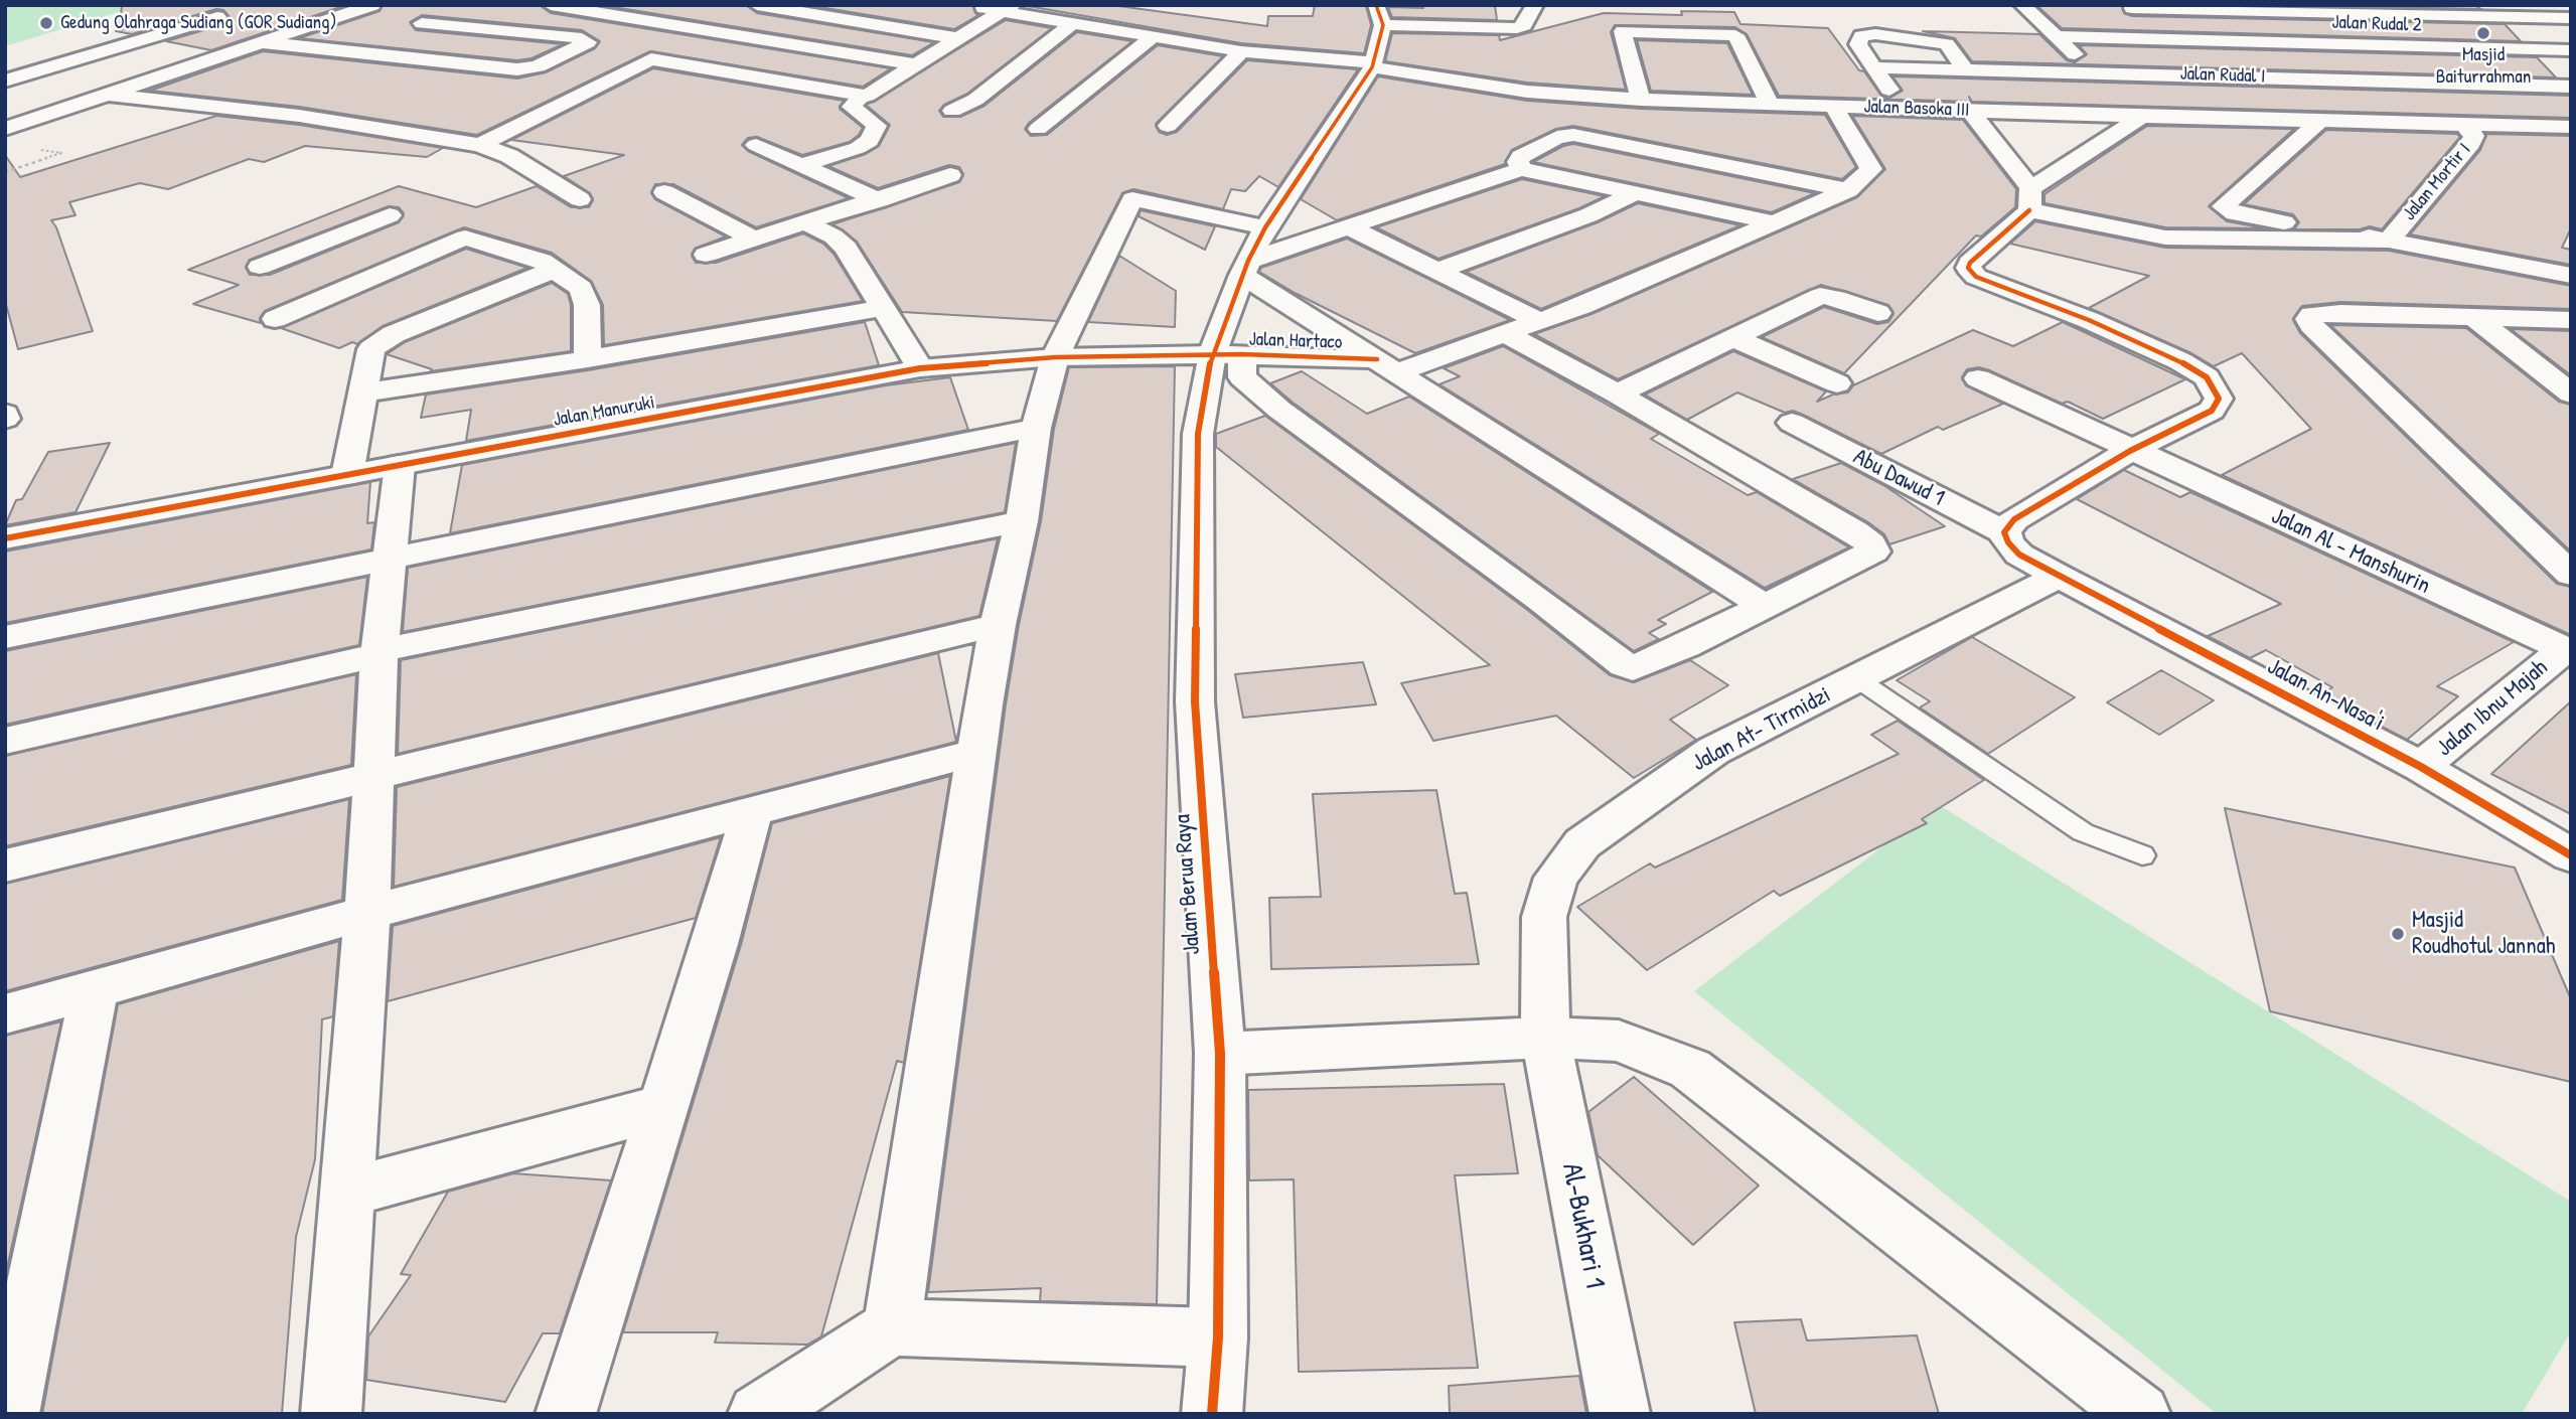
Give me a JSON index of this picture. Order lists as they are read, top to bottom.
{
  "streets": {
    "street": [
      "Jalan Rudal 2",
      "Jalan Rudal I",
      "Jalan Basoka III",
      "Jalan Mortir I",
      "Jalan Hartaco",
      "Jalan Manuruki",
      "Abu Dawud 1",
      "Jalan Al - Manshurin",
      "Jalan An-Nasa'i",
      "Jalan Ibnu Majah",
      "Jalan At- Tirmidzi",
      "Jalan Berua Raya",
      "Al-Bukhari 1"
    ]
  },
  "crossings": [
    ["Jalan Basoka III", "Jalan Mortir I"],
    ["Jalan Basoka III", "Jalan Hartaco"],
    ["Jalan Basoka III", "Jalan Berua Raya"],
    ["Jalan Hartaco", "Jalan Manuruki"],
    ["Jalan Hartaco", "Jalan Berua Raya"],
    ["Jalan Manuruki", "Jalan Berua Raya"],
    ["Abu Dawud 1", "Jalan An-Nasa'i"],
    ["Jalan Al - Manshurin", "Jalan Ibnu Majah"],
    ["Jalan An-Nasa'i", "Jalan Ibnu Majah"],
    ["Jalan An-Nasa'i", "Jalan At- Tirmidzi"],
    ["Jalan At- Tirmidzi", "Al-Bukhari 1"]
  ],
  "places": ["Gedung Olahraga Sudiang (GOR Sudiang)", "Masjid Baiturrahman", "Masjid Roudhotul Jannah"]
}
